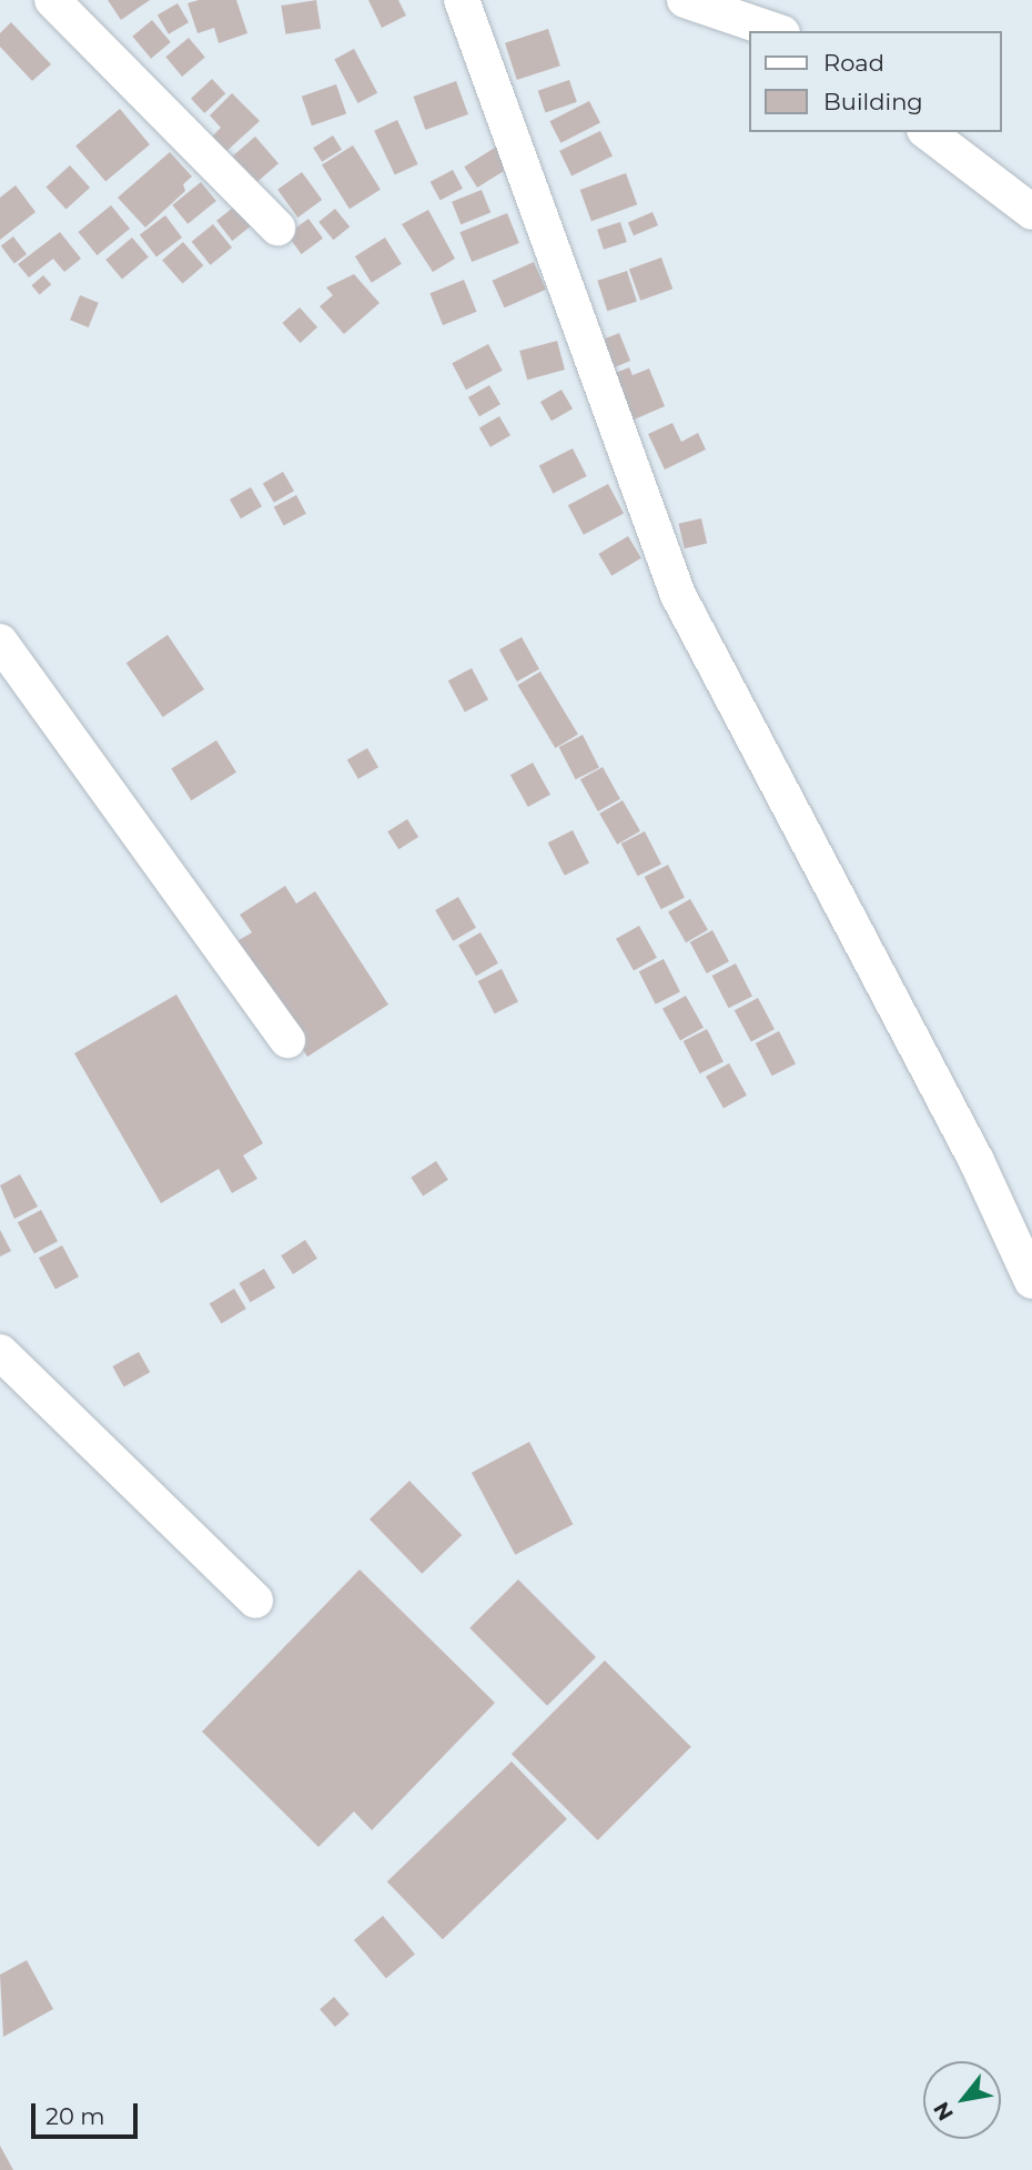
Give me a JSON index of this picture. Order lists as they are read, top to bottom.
{
  "legend": ["Road", "Building"],
  "scale_bar": "20 m",
  "north": "bottom left"
}
